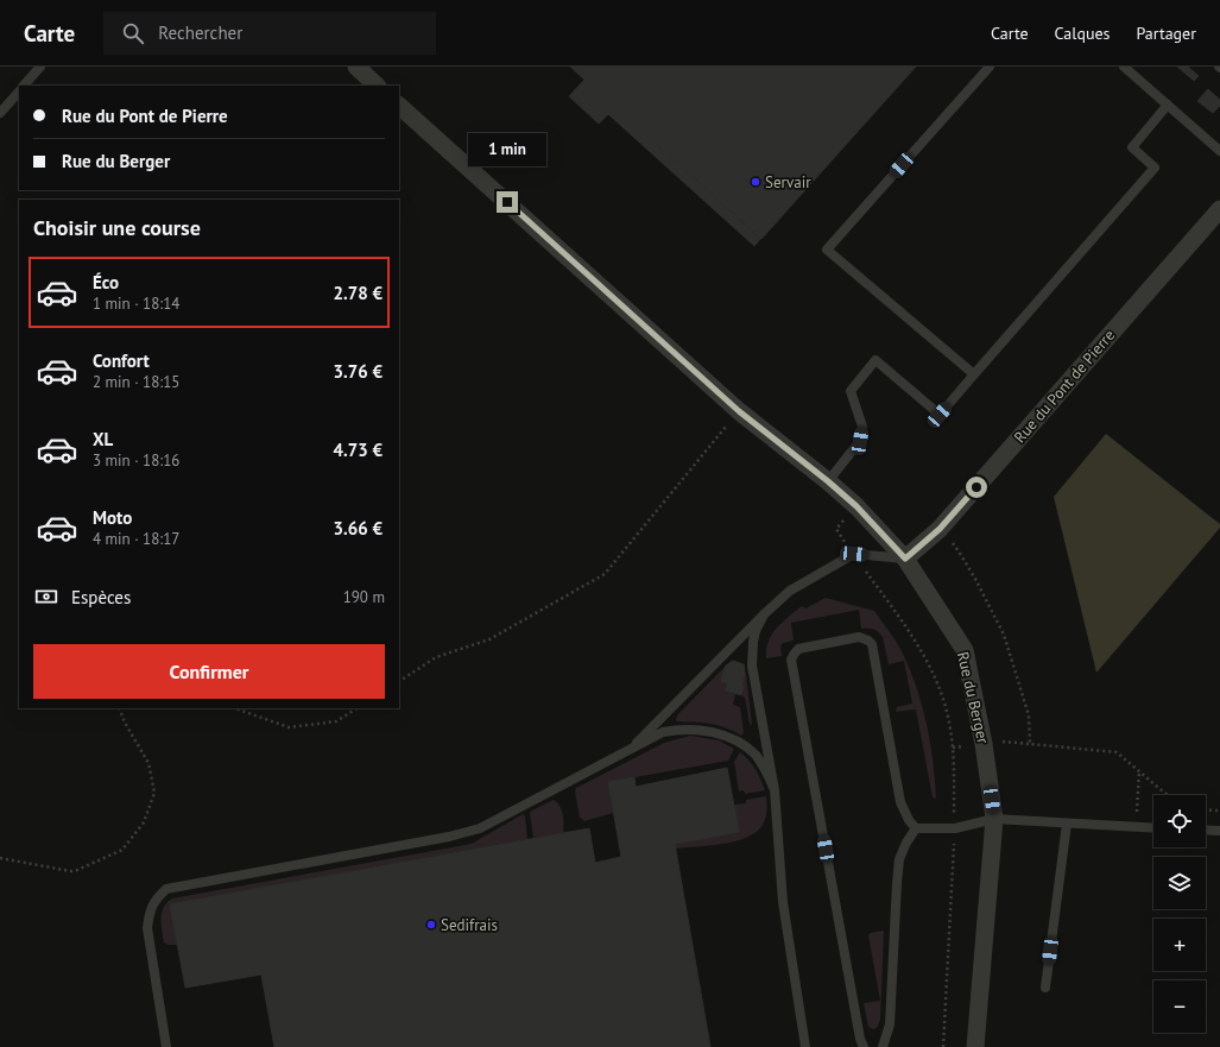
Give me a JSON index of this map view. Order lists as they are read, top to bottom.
{
  "streets": {
    "street": ["Rue du Pont de Pierre", "Rue du Berger"]
  },
  "crossings": [
    ["Rue du Pont de Pierre", "Rue du Berger"]
  ],
  "places": ["Servair", "Sedifrais"],
  "page": {
    "header": "Carte",
    "search": "Rechercher",
    "nav": ["Carte", "Calques", "Partager"],
    "banner": ["Rue du Pont de Pierre", "Rue du Berger"],
    "bubble": "1 min",
    "heading": "Choisir une course",
    "list": [
      {
        "name": "Éco",
        "note": "1 min · 18:14",
        "value": "2.78 €"
      },
      {
        "name": "Confort",
        "note": "2 min · 18:15",
        "value": "3.76 €"
      },
      {
        "name": "XL",
        "note": "3 min · 18:16",
        "value": "4.73 €"
      },
      {
        "name": "Moto",
        "note": "4 min · 18:17",
        "value": "3.66 €"
      }
    ],
    "pay": ["Espèces", "190 m"],
    "buttons": "Confirmer",
    "map_buttons": ["+", "−"]
  }
}
